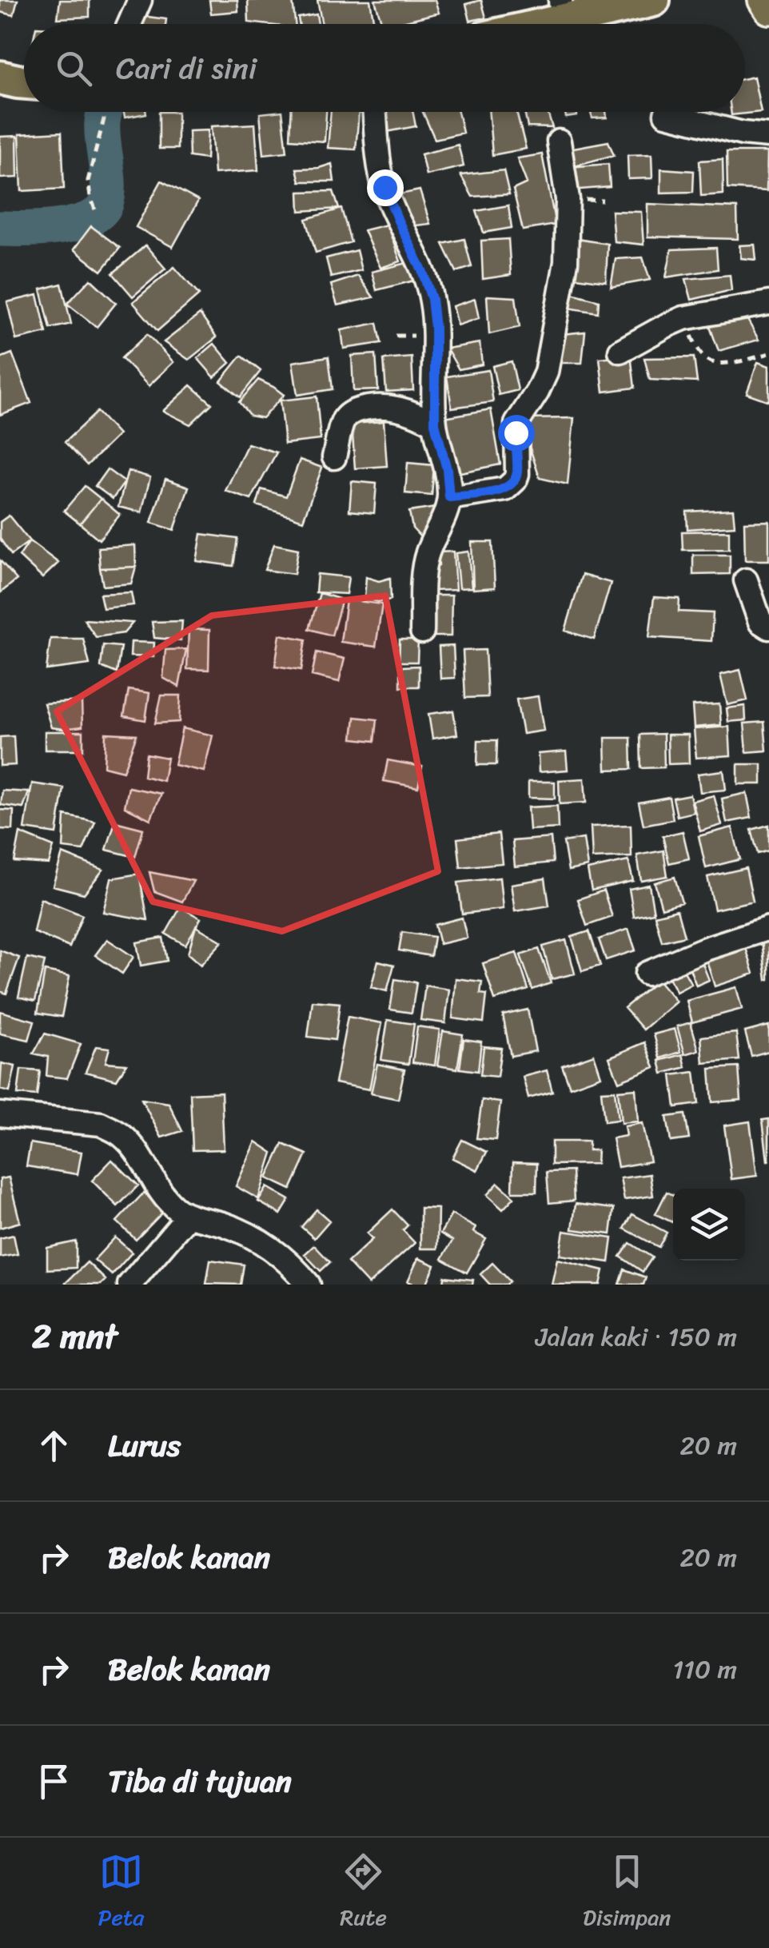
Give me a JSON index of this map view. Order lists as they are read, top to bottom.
{
  "page": {
    "search": "Cari di sini",
    "heading": ["2 mnt", "Jalan kaki · 150 m"],
    "list": [
      ["Lurus", "20 m"],
      ["Belok kanan", "20 m"],
      ["Belok kanan", "110 m"],
      "Tiba di tujuan"
    ],
    "nav": ["Peta", "Rute", "Disimpan"]
  }
}
